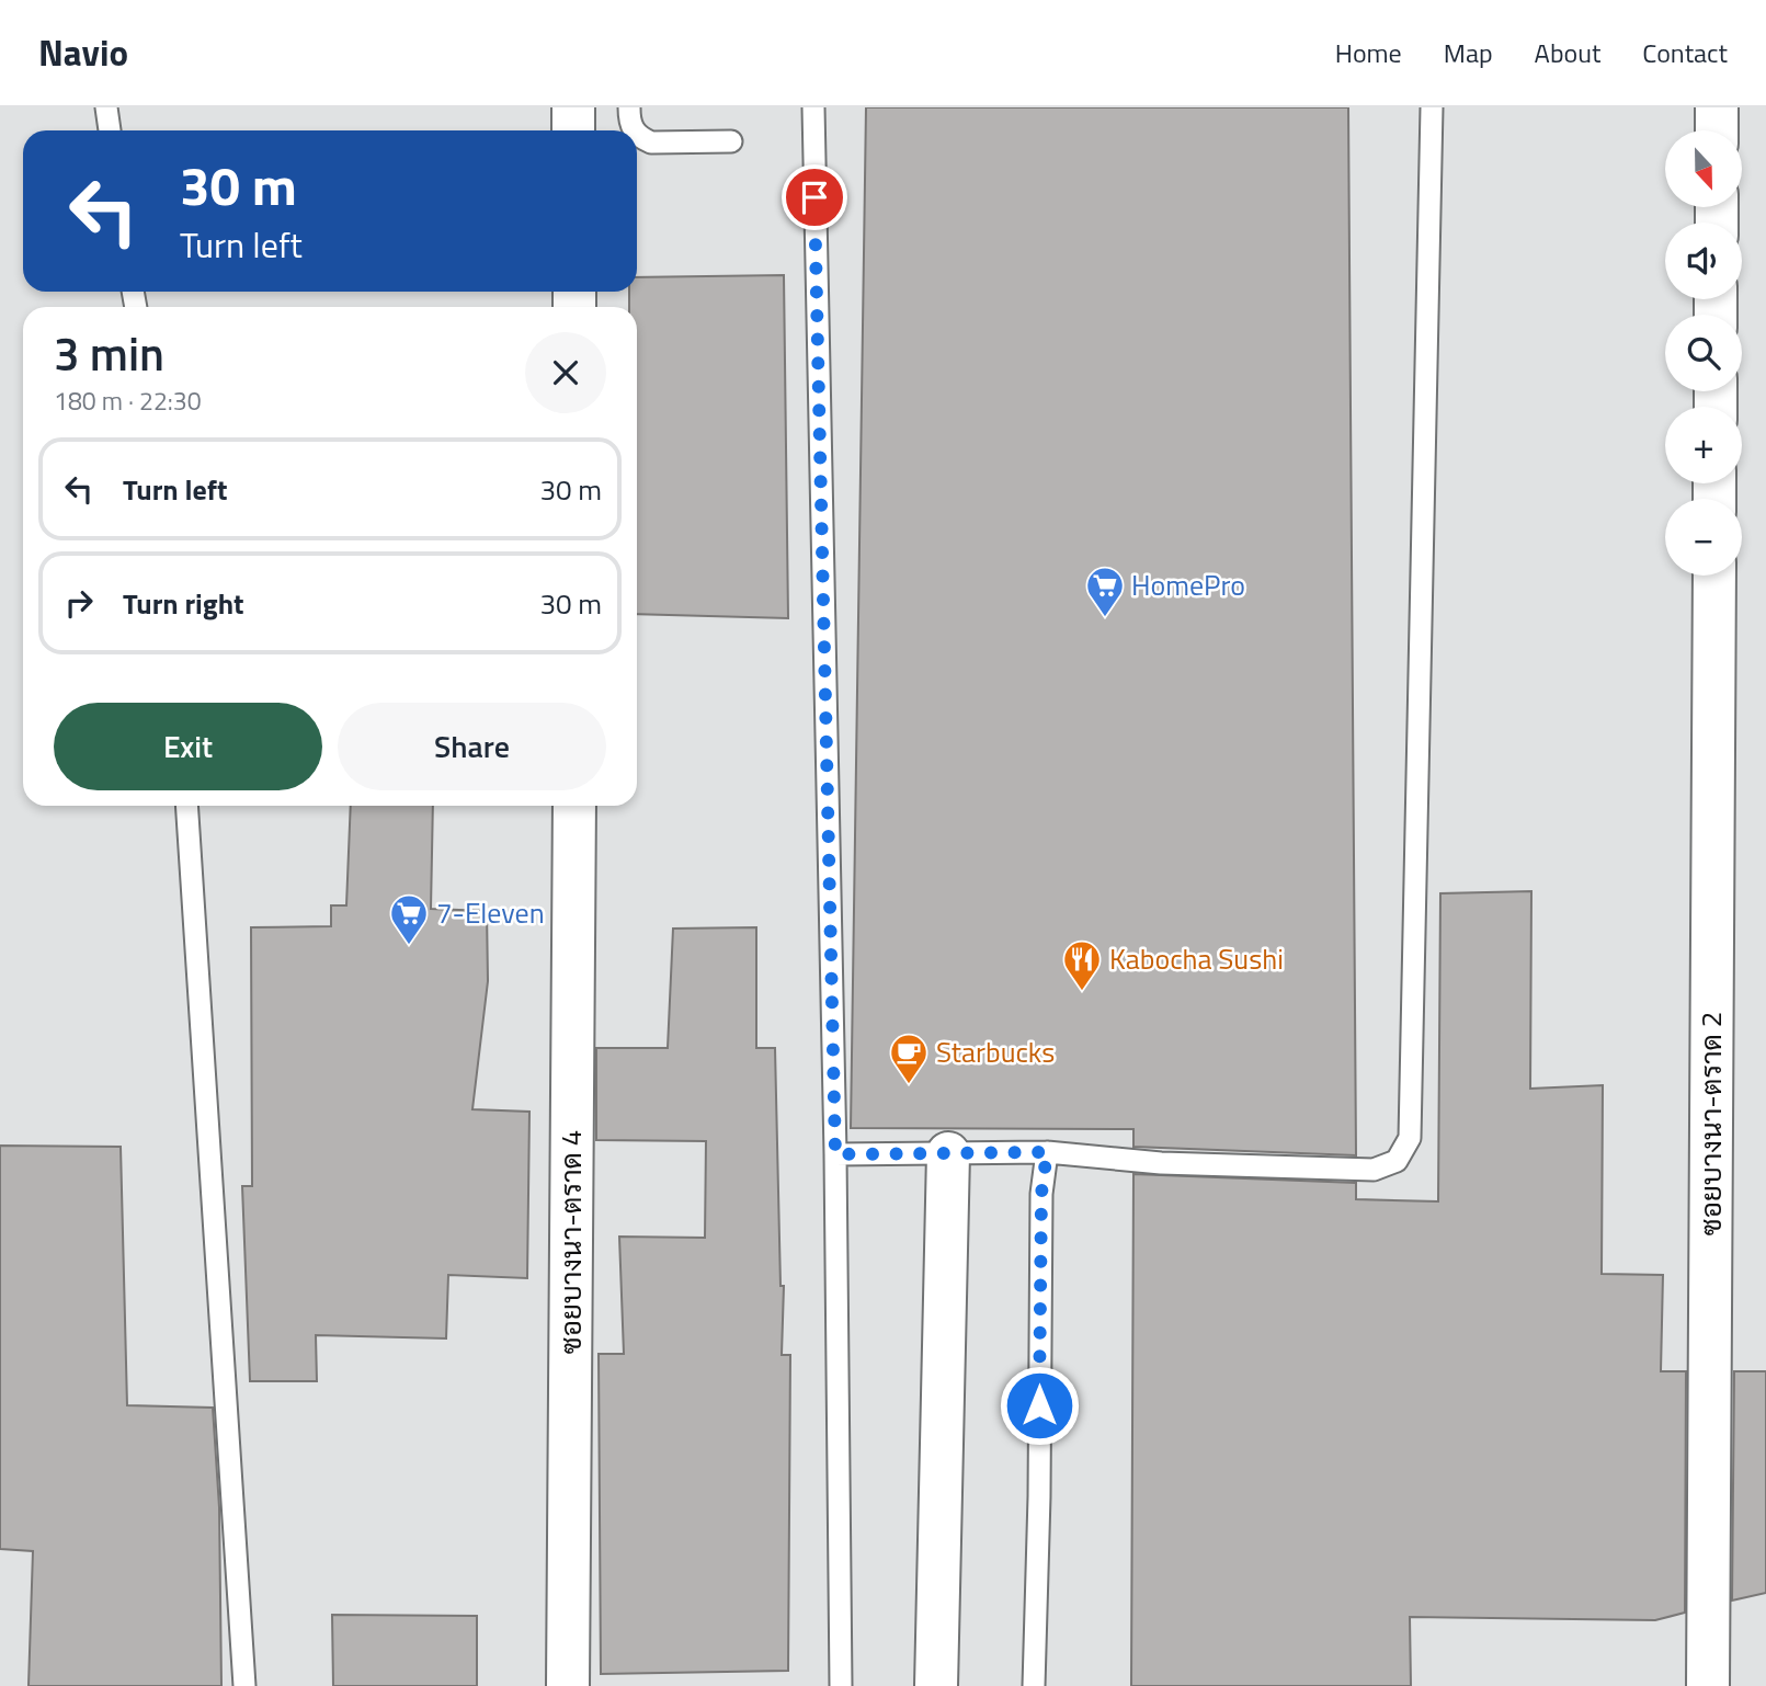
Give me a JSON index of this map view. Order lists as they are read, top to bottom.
{
  "streets": {
    "street": ["ซอยบางนา-ตราด 2", "ซอยบางนา-ตราด 4"]
  },
  "places": {
    "supermarket": ["HomePro", "7-Eleven"],
    "restaurant": ["Kabocha Sushi"],
    "cafe": ["Starbucks"]
  },
  "north": "bottom",
  "page": {
    "header": "Navio",
    "nav": [
      "Home",
      "Map",
      "About",
      "Contact"
    ],
    "map_buttons": ["+", "−"],
    "turn": ["30 m", "Turn left"],
    "heading": ["3 min", "180 m · 22:30"],
    "list": [
      {
        "name": "Turn left",
        "value": "30 m"
      },
      {
        "name": "Turn right",
        "value": "30 m"
      }
    ],
    "buttons": ["Exit", "Share"]
  }
}
